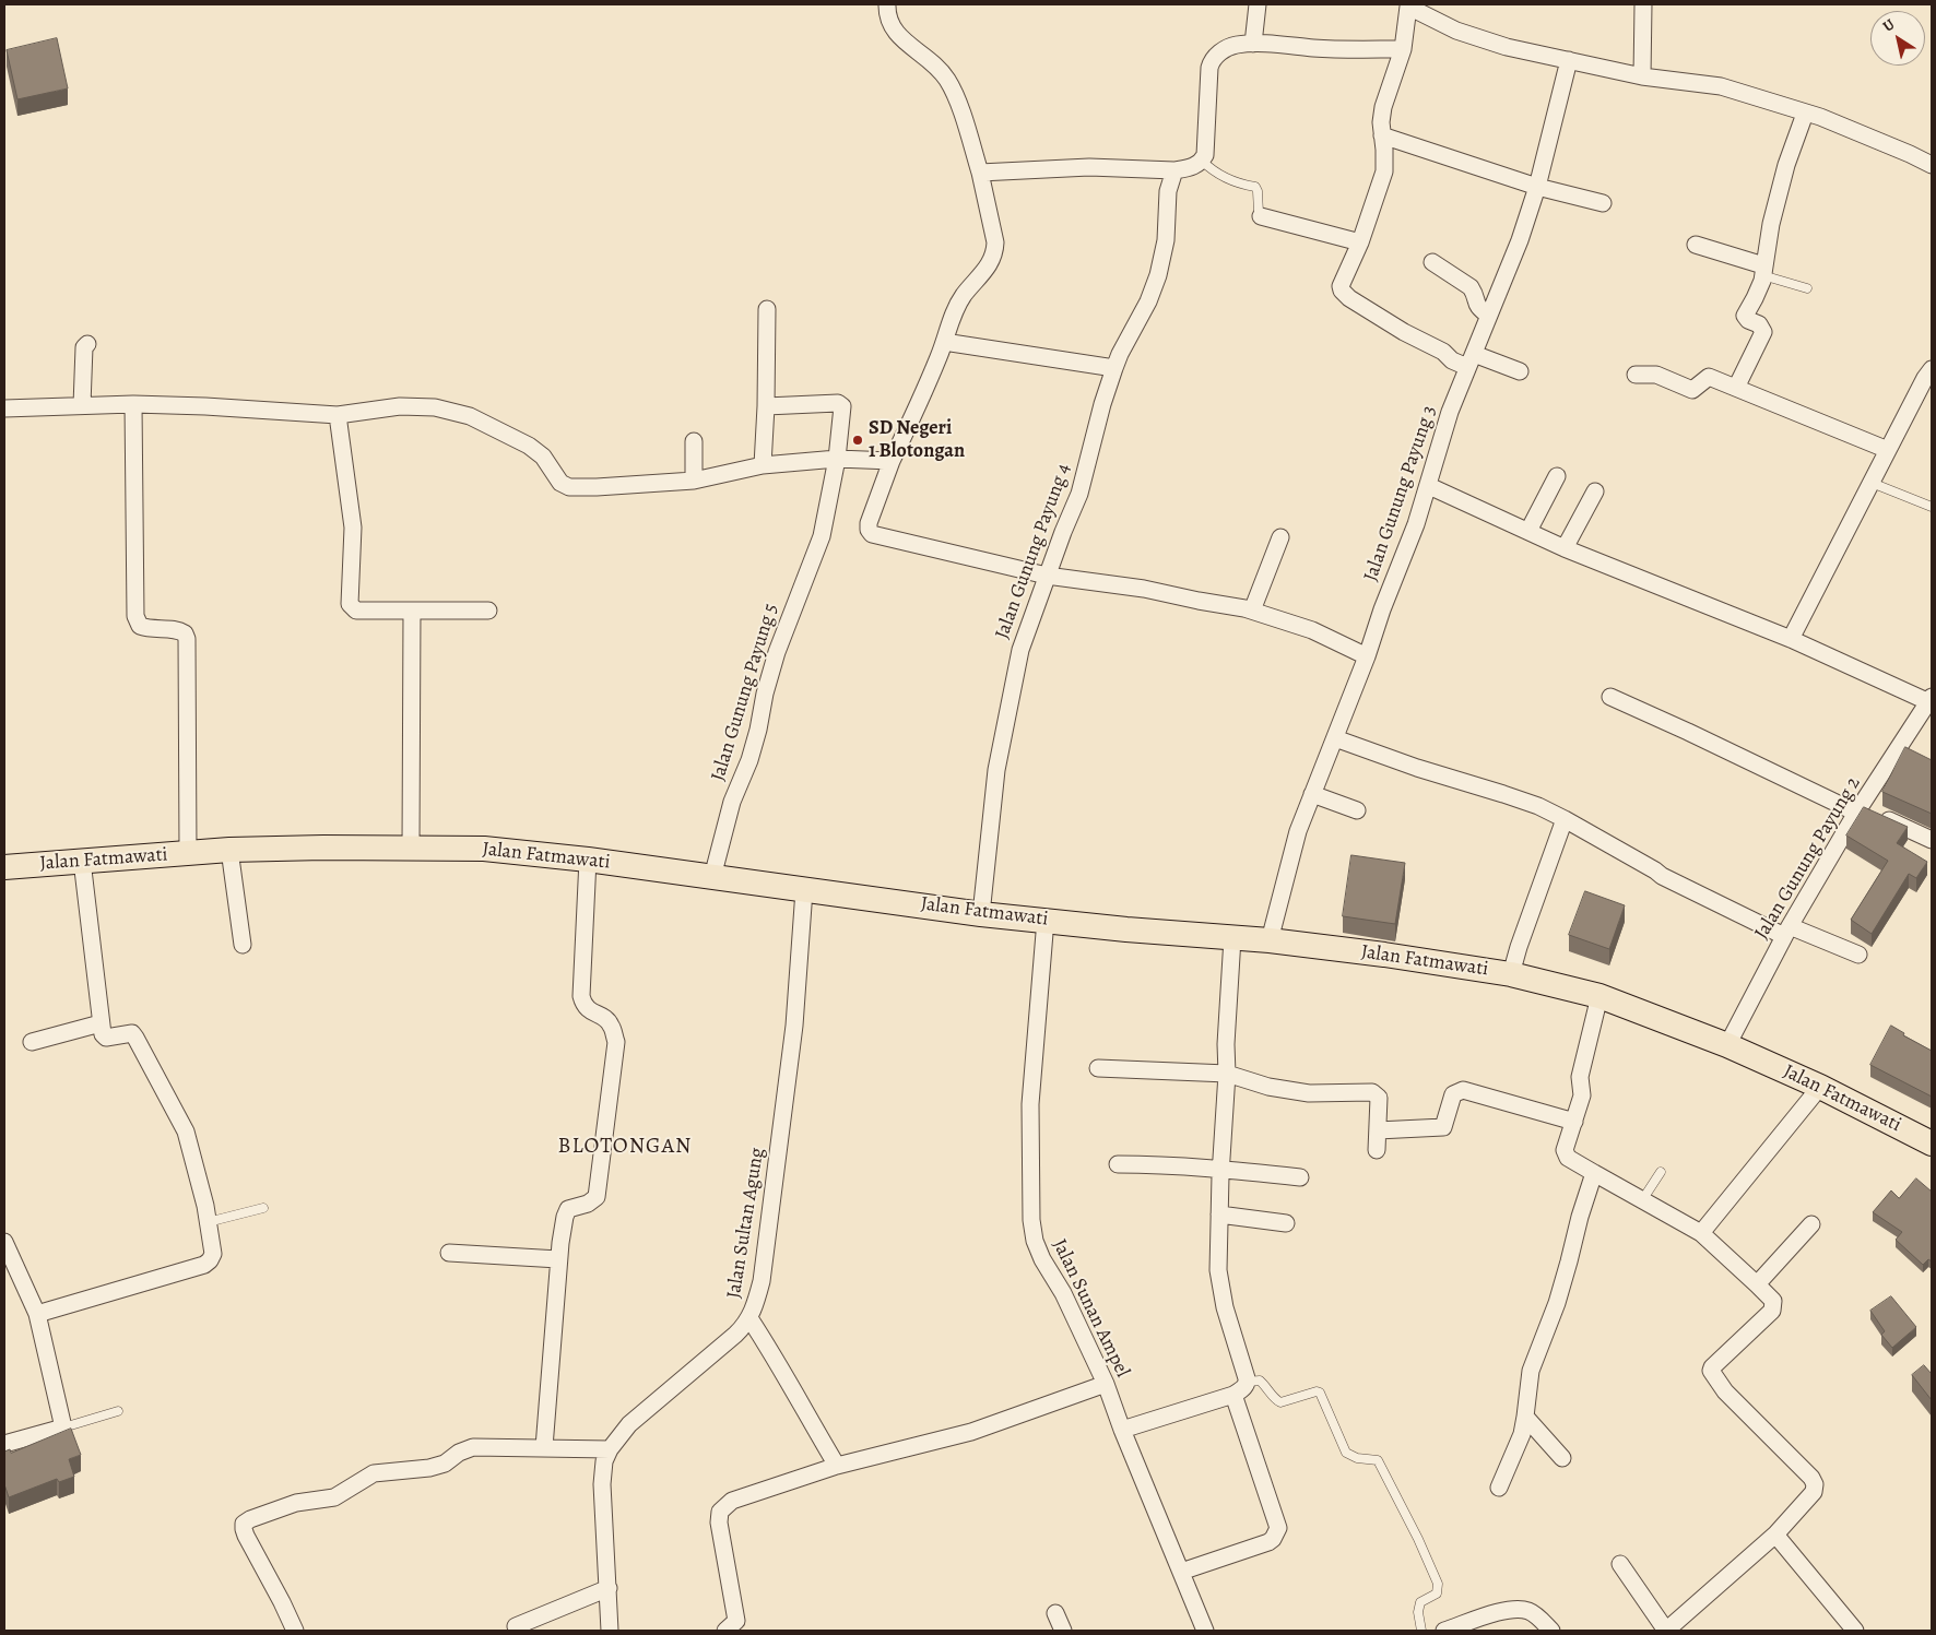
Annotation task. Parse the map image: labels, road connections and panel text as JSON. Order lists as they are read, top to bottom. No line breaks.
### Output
{"streets":{"main road":["Jalan Fatmawati"],"street":["Jalan Gunung Payung 3","Jalan Gunung Payung 4","Jalan Gunung Payung 5","Jalan Gunung Payung 2","Jalan Sultan Agung","Jalan Sunan Ampel"]},"crossings":[["Jalan Gunung Payung 3","Jalan Fatmawati"],["Jalan Gunung Payung 4","Jalan Fatmawati"],["Jalan Gunung Payung 5","Jalan Fatmawati"],["Jalan Fatmawati","Jalan Gunung Payung 2"],["Jalan Fatmawati","Jalan Sultan Agung"],["Jalan Fatmawati","Jalan Sunan Ampel"]],"districts":["BLOTONGAN"],"places":["SD Negeri 1 Blotongan"],"north":"top left"}
